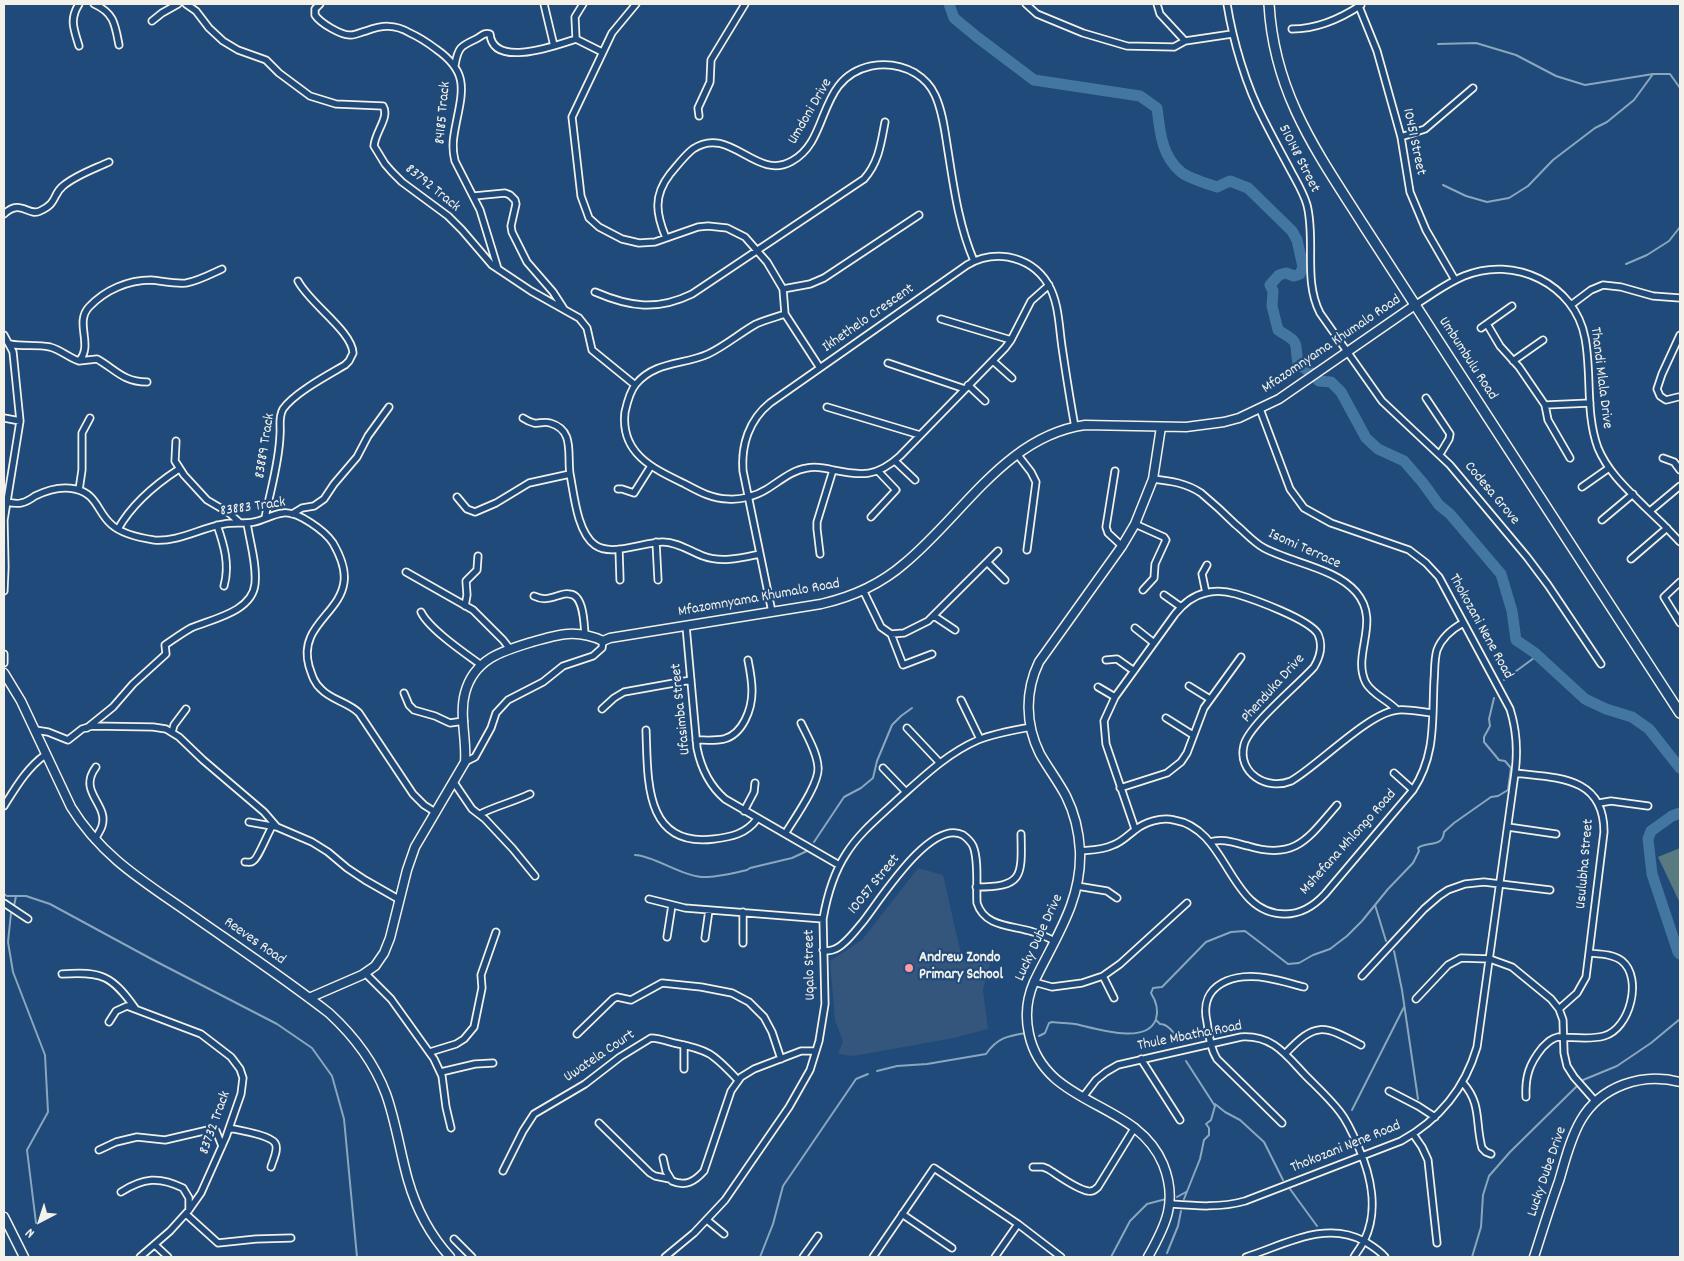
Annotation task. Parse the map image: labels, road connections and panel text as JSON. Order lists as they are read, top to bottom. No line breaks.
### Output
{"streets":{"main road":["Umbumbulu Road"],"street":["Umdoni Drive","84185 Track","10451 Street","510148 Street","83792 Track","Ikhethelo Crescent","Mfazomnyama Khumalo Road","Thandi Mlala Drive","83889 Track","Codesa Grove","83883 Track","Isomi Terrace","Thokozani Nene Road","Phenduka Drive","Ufasimba Street","Mshefana Mhlongo Road","Usulubha Street","10057 Street","Lucky Dube Drive","Reeves Road","Uqalo Street","Thule Mbatha Road","Uwatela Court","83732 Track"]},"crossings":[["Umdoni Drive","Ikhethelo Crescent"],["84185 Track","83792 Track"],["10451 Street","Thandi Mlala Drive"],["510148 Street","Mfazomnyama Khumalo Road"],["510148 Street","Codesa Grove"],["Ikhethelo Crescent","Mfazomnyama Khumalo Road"],["Mfazomnyama Khumalo Road","Umbumbulu Road"],["Mfazomnyama Khumalo Road","Thandi Mlala Drive"],["Mfazomnyama Khumalo Road","Codesa Grove"],["Mfazomnyama Khumalo Road","Thokozani Nene Road"],["Mfazomnyama Khumalo Road","Ufasimba Street"],["Mfazomnyama Khumalo Road","Lucky Dube Drive"],["Umbumbulu Road","Thandi Mlala Drive"],["83889 Track","83883 Track"],["Isomi Terrace","Phenduka Drive"],["Isomi Terrace","Lucky Dube Drive"],["Thokozani Nene Road","Mshefana Mhlongo Road"],["Thokozani Nene Road","Usulubha Street"],["Thokozani Nene Road","Lucky Dube Drive"],["Thokozani Nene Road","Thule Mbatha Road"],["Phenduka Drive","Mshefana Mhlongo Road"],["Ufasimba Street","Uqalo Street"],["Mshefana Mhlongo Road","Lucky Dube Drive"],["10057 Street","Lucky Dube Drive"],["10057 Street","Uqalo Street"],["Lucky Dube Drive","Uqalo Street"],["Lucky Dube Drive","Thule Mbatha Road"]],"places":["Andrew Zondo Primary School"],"north":"bottom left"}
